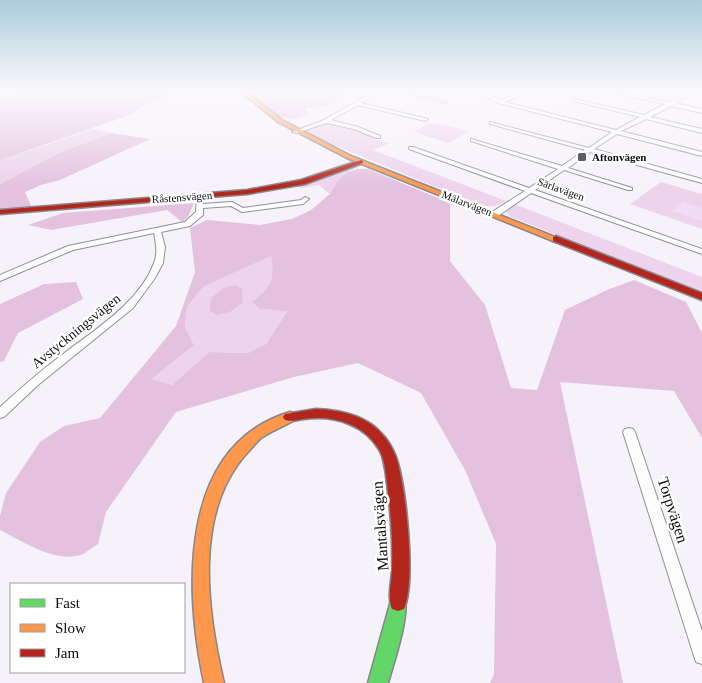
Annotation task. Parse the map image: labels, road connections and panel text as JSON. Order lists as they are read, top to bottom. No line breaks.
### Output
{"streets":{"street":["Särlavägen","Råstensvägen","Mälarvägen","Avstyckningsvägen","Torpvägen","Mantalsvägen"]},"crossings":[["Råstensvägen","Mälarvägen"]],"places":{"transit":["Aftonvägen"]},"legend":["Fast","Slow","Jam"]}
